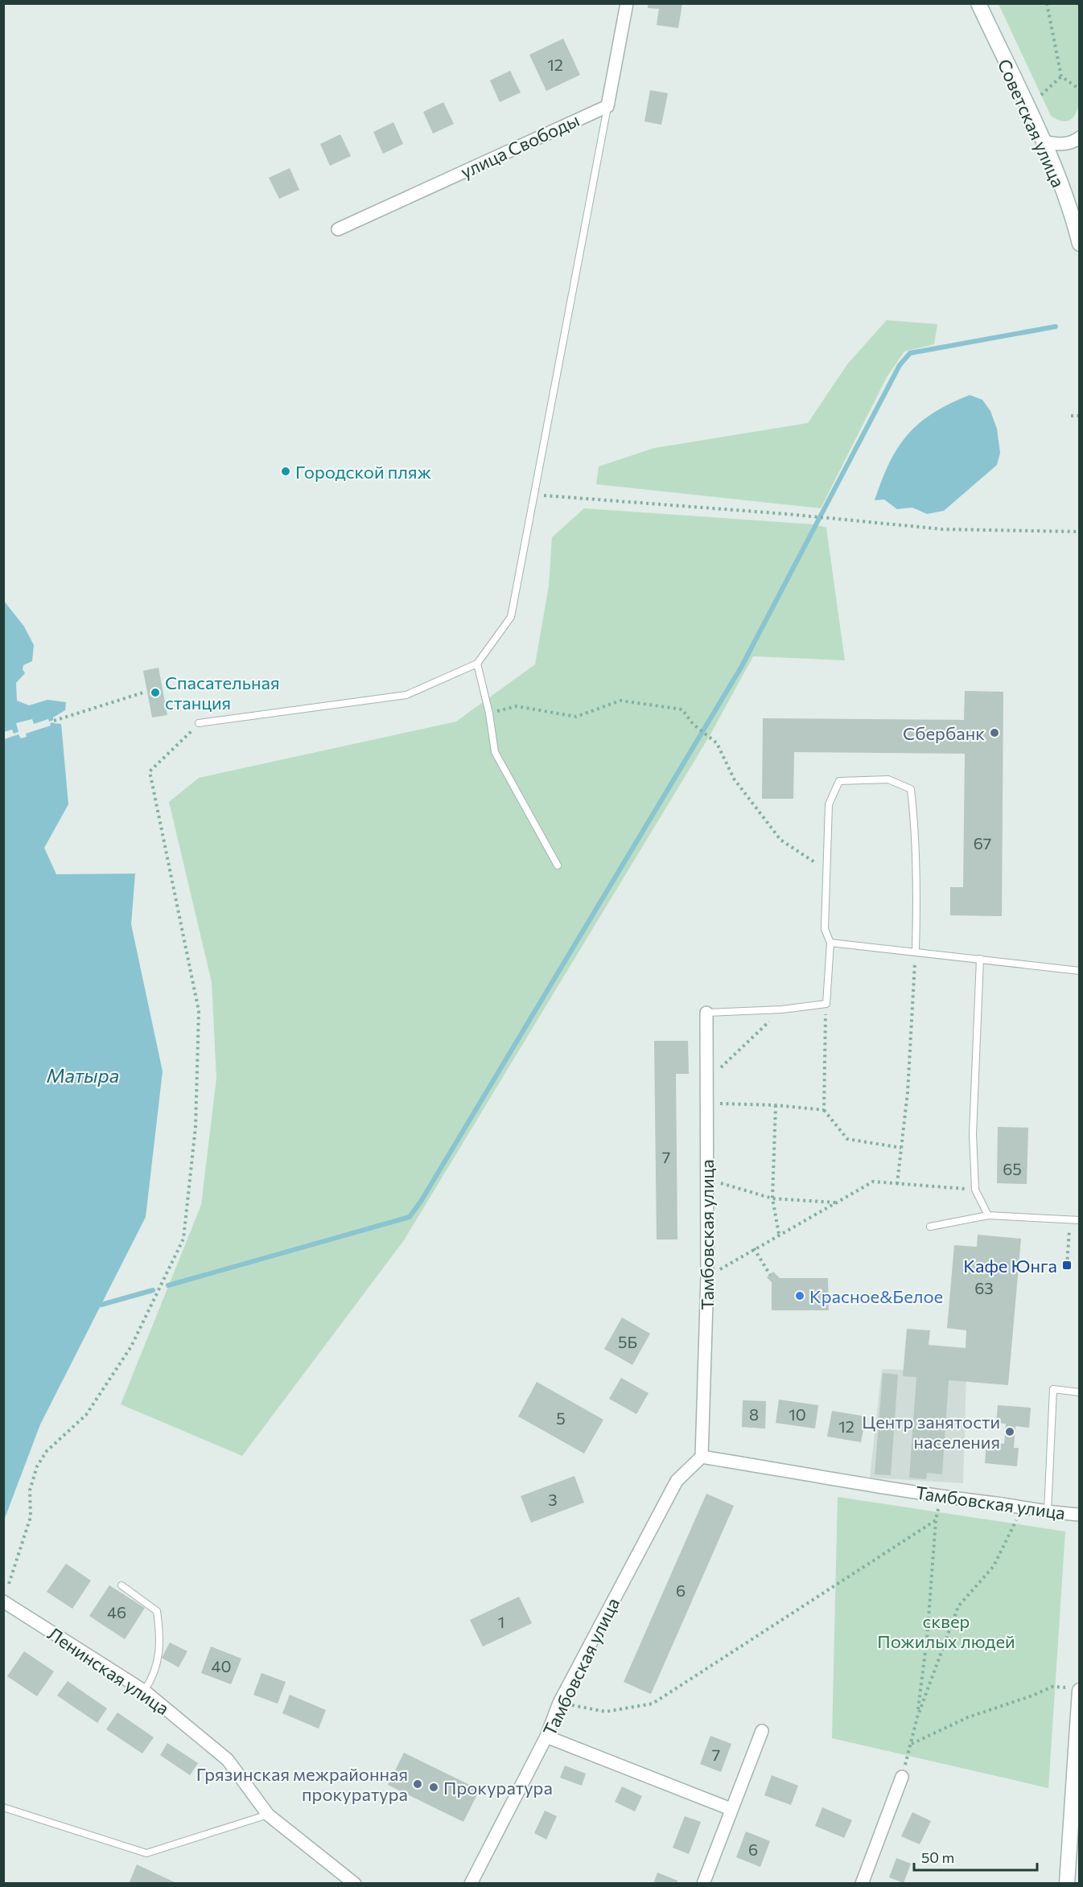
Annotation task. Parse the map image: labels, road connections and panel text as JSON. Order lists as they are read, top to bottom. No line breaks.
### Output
{"streets":{"main road":["Советская улица"],"street":["улица Свободы","Тамбовская улица","Ленинская улица"]},"water":["Матыра"],"parks":["сквер Пожилых людей"],"places":{"other":["Городской пляж","Спасательная станция","Сбербанк","Красное&Белое","Центр занятости населения","Грязинская межрайонная прокуратура","Прокуратура"],"transit":["Кафе Юнга"]},"house_numbers":["12","67","7","65","63","5Б","8","10","5","12","3","6","46","1","40","7","6"],"scale_bar":"50 m"}
